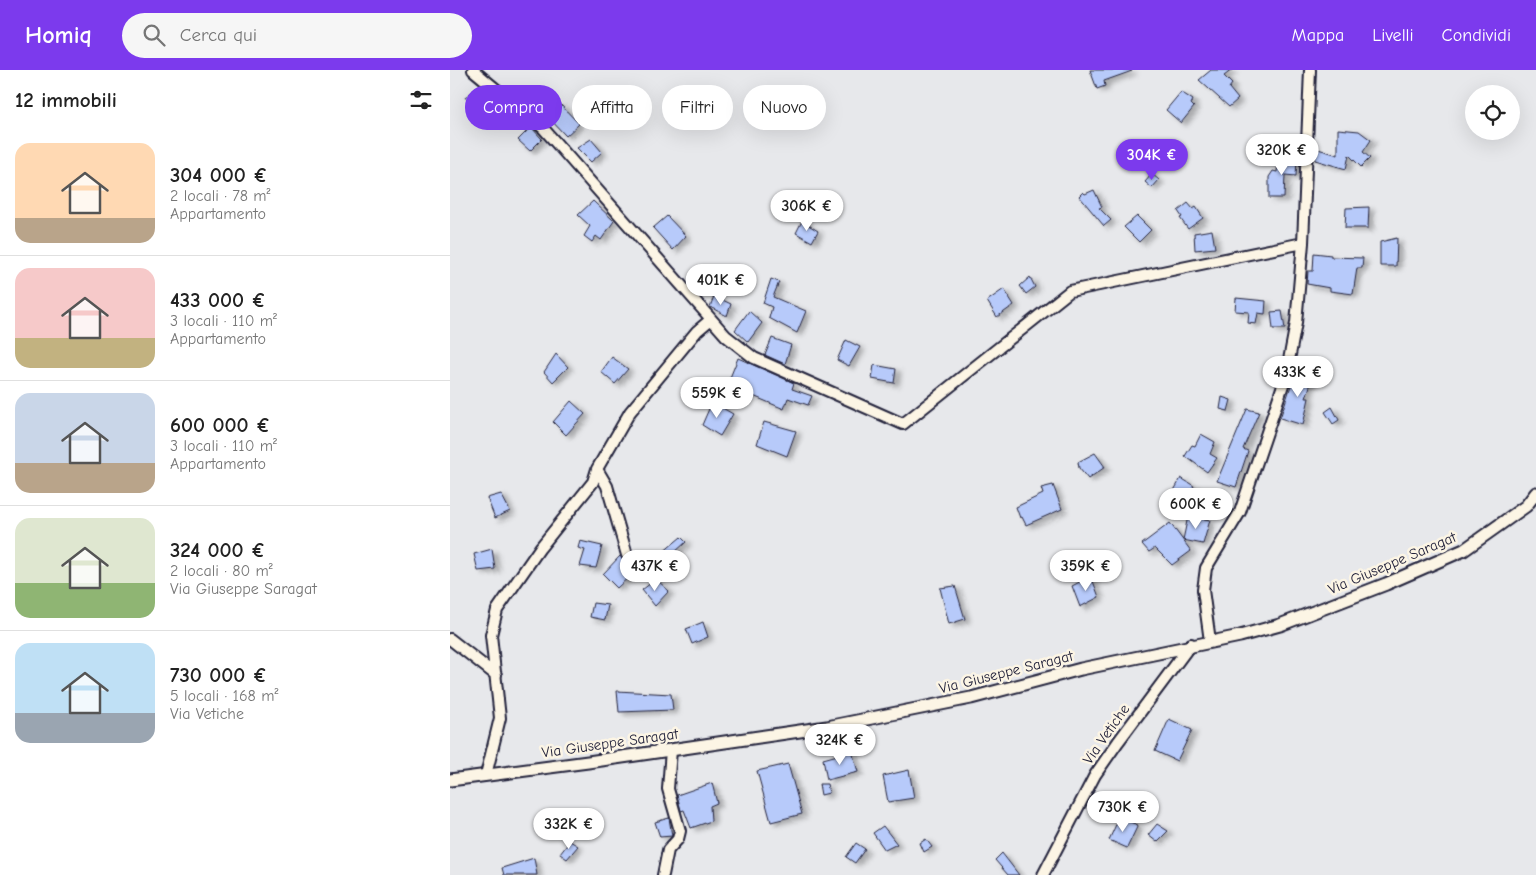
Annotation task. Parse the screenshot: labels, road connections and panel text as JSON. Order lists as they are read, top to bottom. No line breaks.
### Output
{"streets":{"street":["Via Giuseppe Saragat","Via Vetiche"]},"crossings":[["Via Giuseppe Saragat","Via Vetiche"]],"page":{"header":"Homiq","search":"Cerca qui","nav":["Mappa","Livelli","Condividi"],"heading":"12 immobili","chip":["Compra","Affitta","Filtri","Nuovo"],"list":[{"name":"304 000 €","note":"2 locali · 78 m² · Appartamento"},{"name":"433 000 €","note":"3 locali · 110 m² · Appartamento"},{"name":"600 000 €","note":"3 locali · 110 m² · Appartamento"},{"name":"324 000 €","note":"2 locali · 80 m² · Via Giuseppe Saragat"},{"name":"730 000 €","note":"5 locali · 168 m² · Via Vetiche"}],"price":["320K €","304K €","306K €","401K €","433K €","559K €","600K €","437K €","359K €","324K €","730K €","332K €"]}}
